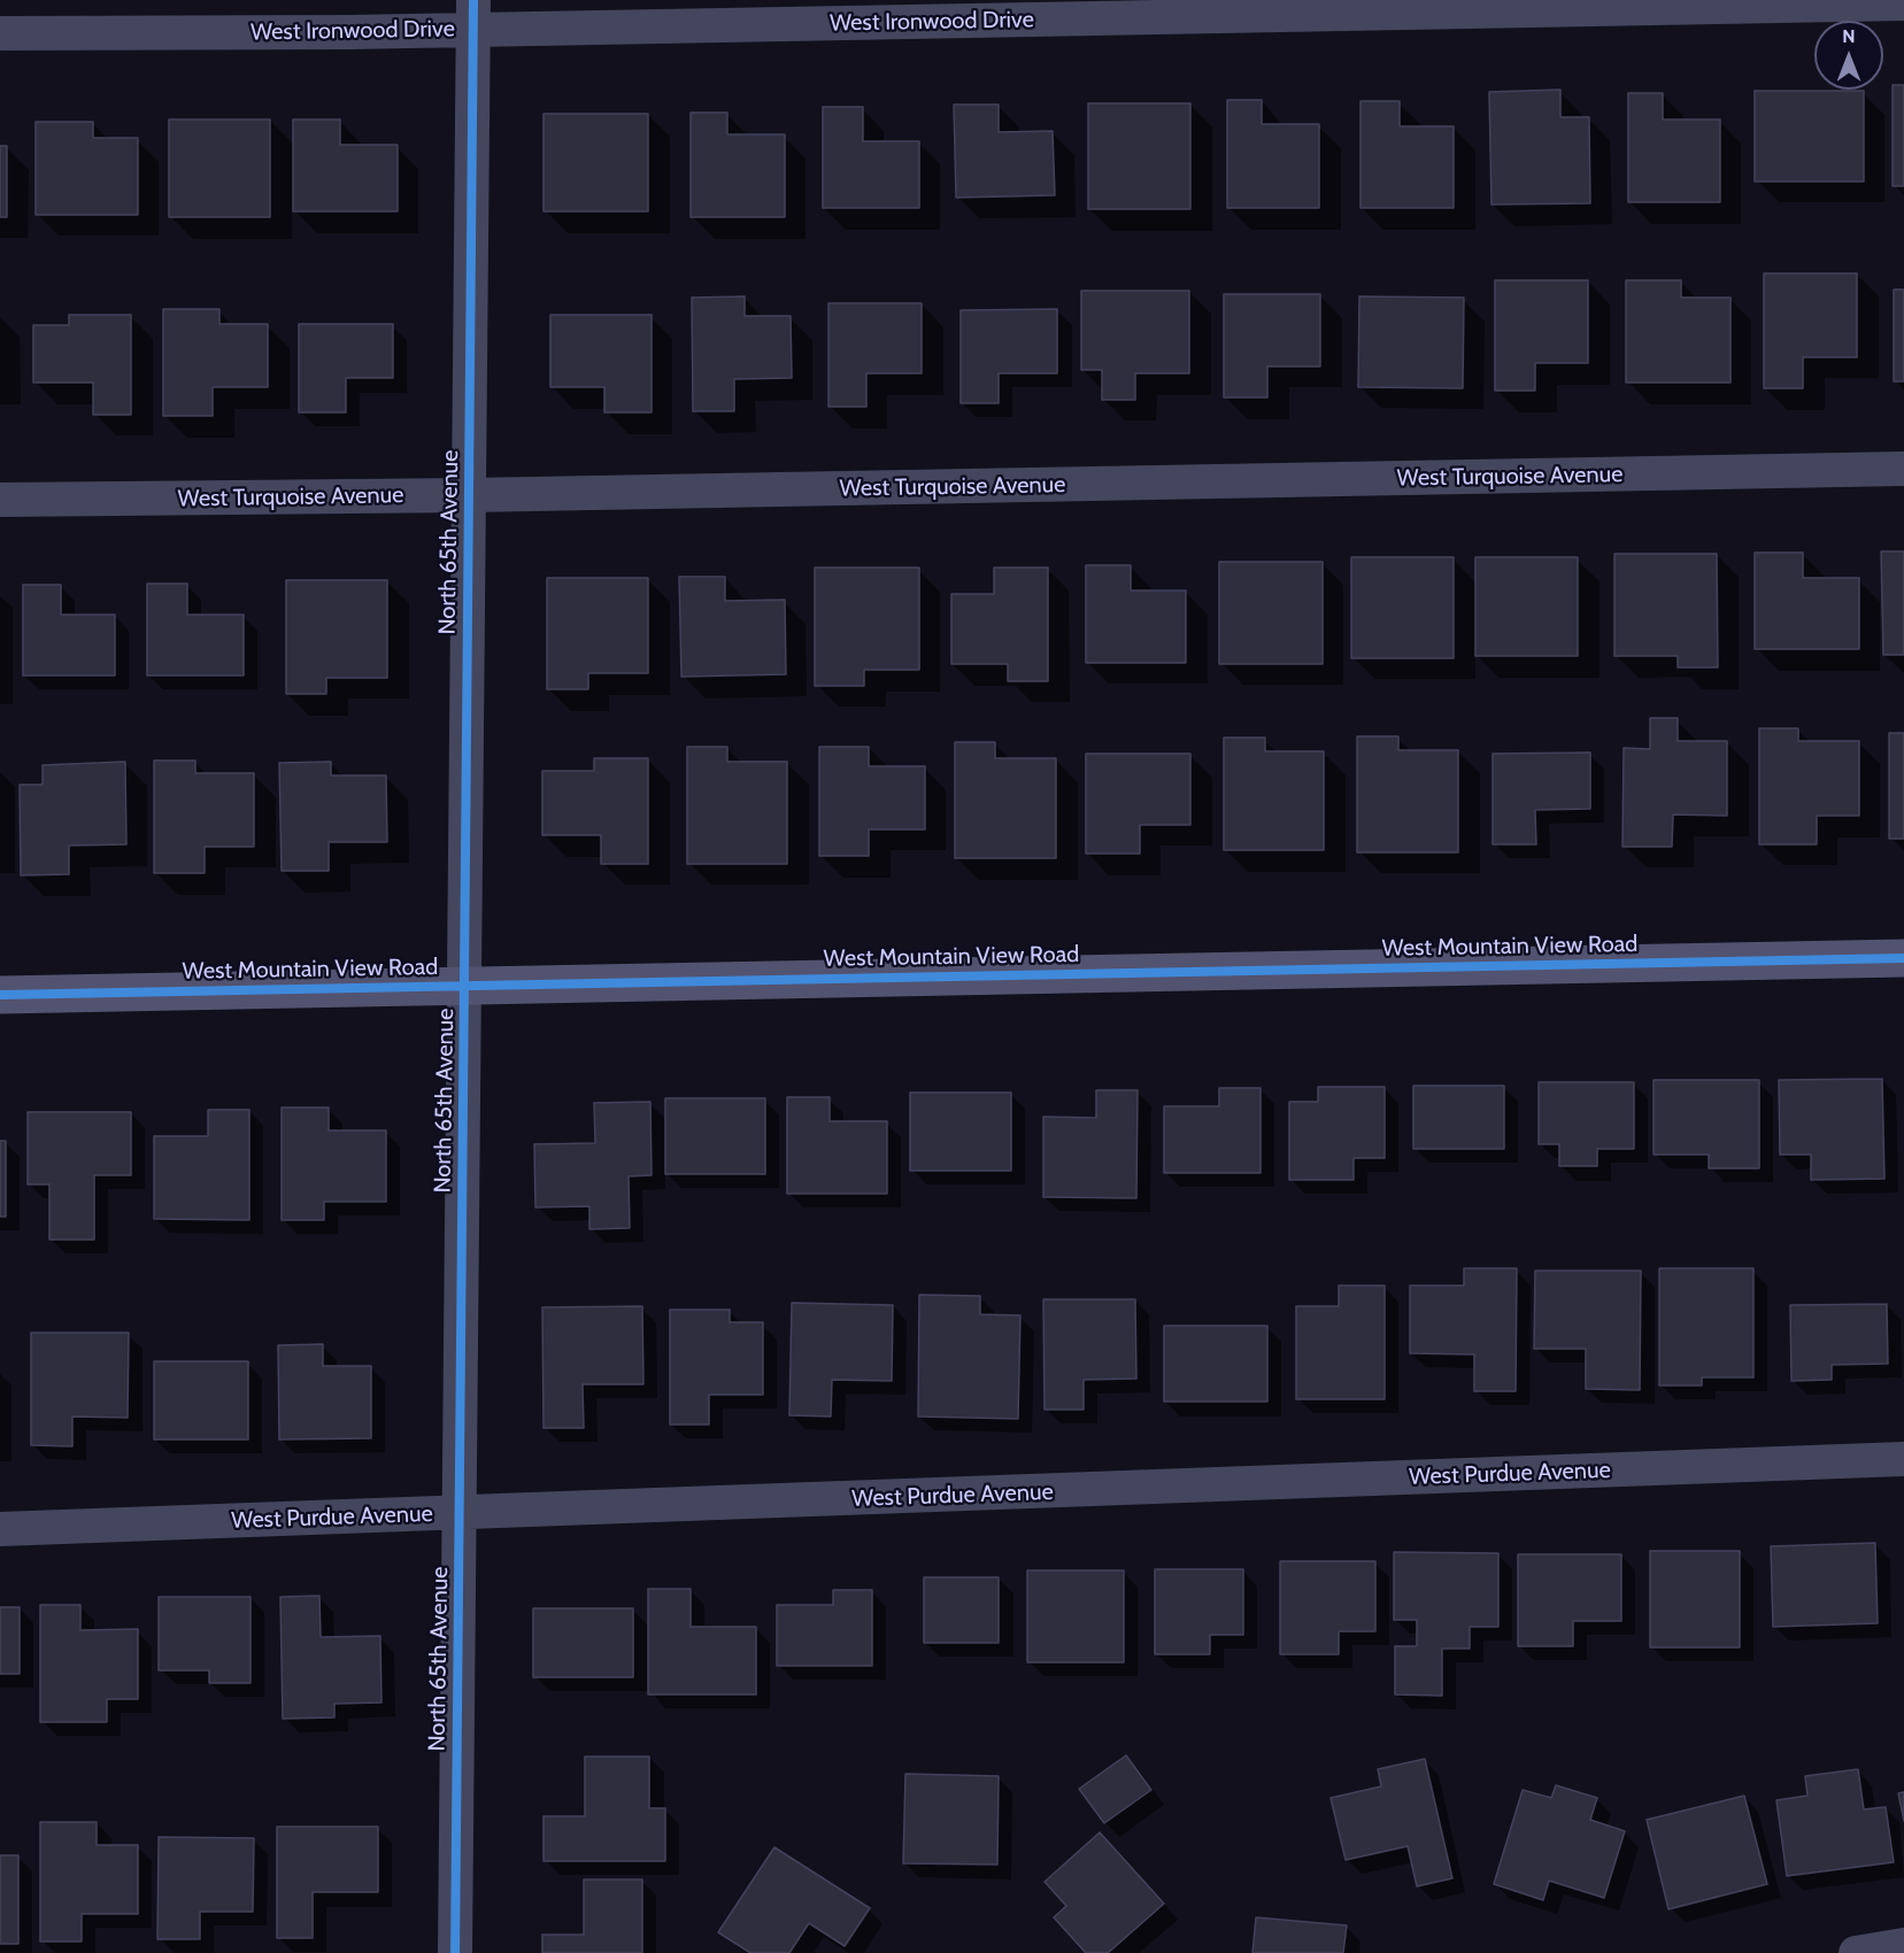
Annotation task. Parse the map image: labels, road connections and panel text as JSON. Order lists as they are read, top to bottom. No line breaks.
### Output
{"streets":{"street":["West Ironwood Drive","West Turquoise Avenue","North 65th Avenue","West Mountain View Road","West Purdue Avenue"]},"crossings":[["West Ironwood Drive","North 65th Avenue"],["West Turquoise Avenue","North 65th Avenue"],["North 65th Avenue","West Mountain View Road"],["North 65th Avenue","West Purdue Avenue"]],"north":"top"}
